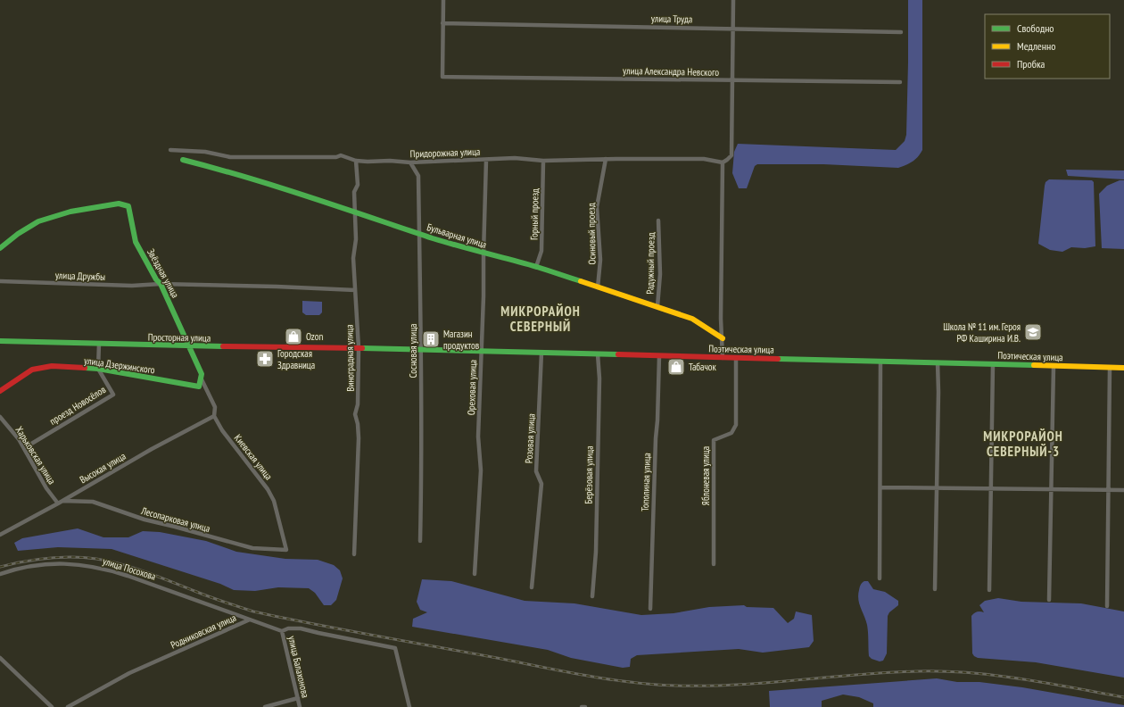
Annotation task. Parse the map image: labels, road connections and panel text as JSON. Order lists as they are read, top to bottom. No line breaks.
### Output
{"streets":{"street":["улица Труда","улица Александра Невского","Придорожная улица","Горный проезд","Осиновый проезд","Бульварная улица","Радужный проезд","Звёздная улица","улица Дружбы","Просторная улица","Поэтическая улица","Сосновая улица","Виноградная улица","улица Дзержинского","Ореховая улица","проезд Новосёлов","Розовая улица","Харьковская улица","Киевская улица","Высокая улица","Берёзовая улица","Яблоневая улица","Тополиная улица","Лесопарковая улица","улица Посохова","Родниковская улица","улица Балахонова"]},"crossings":[["улица Труда","улица Александра Невского"],["Придорожная улица","Горный проезд"],["Придорожная улица","Осиновый проезд"],["Придорожная улица","Сосновая улица"],["Придорожная улица","Виноградная улица"],["Придорожная улица","Ореховая улица"],["Горный проезд","Бульварная улица"],["Осиновый проезд","Бульварная улица"],["Бульварная улица","Радужный проезд"],["Бульварная улица","Сосновая улица"],["Бульварная улица","Виноградная улица"],["Бульварная улица","Ореховая улица"],["Звёздная улица","улица Дружбы"],["Звёздная улица","Просторная улица"],["Звёздная улица","улица Дзержинского"],["Звёздная улица","Киевская улица"],["улица Дружбы","Виноградная улица"],["Просторная улица","Поэтическая улица"],["Просторная улица","Виноградная улица"],["Поэтическая улица","Сосновая улица"],["Поэтическая улица","Виноградная улица"],["Поэтическая улица","Ореховая улица"],["Поэтическая улица","Розовая улица"],["Поэтическая улица","Берёзовая улица"],["Поэтическая улица","Яблоневая улица"],["Поэтическая улица","Тополиная улица"],["улица Дзержинского","проезд Новосёлов"],["улица Дзержинского","Киевская улица"],["проезд Новосёлов","Харьковская улица"],["Харьковская улица","Высокая улица"],["Харьковская улица","Лесопарковая улица"],["Киевская улица","Высокая улица"],["Киевская улица","Лесопарковая улица"],["Высокая улица","Лесопарковая улица"],["улица Посохова","Родниковская улица"],["Родниковская улица","улица Балахонова"]],"districts":["МИКРОРАЙОН СЕВЕРНЫЙ","МИКРОРАЙОН СЕВЕРНЫЙ-3"],"places":{"school or university":["Школа № 11 им. Героя РФ Каширина И.В."],"shop":["Ozon","Табачок"],"building":["Магазин продуктов"],"pharmacy":["Городская Здравница"]},"legend":["Свободно","Медленно","Пробка"]}
